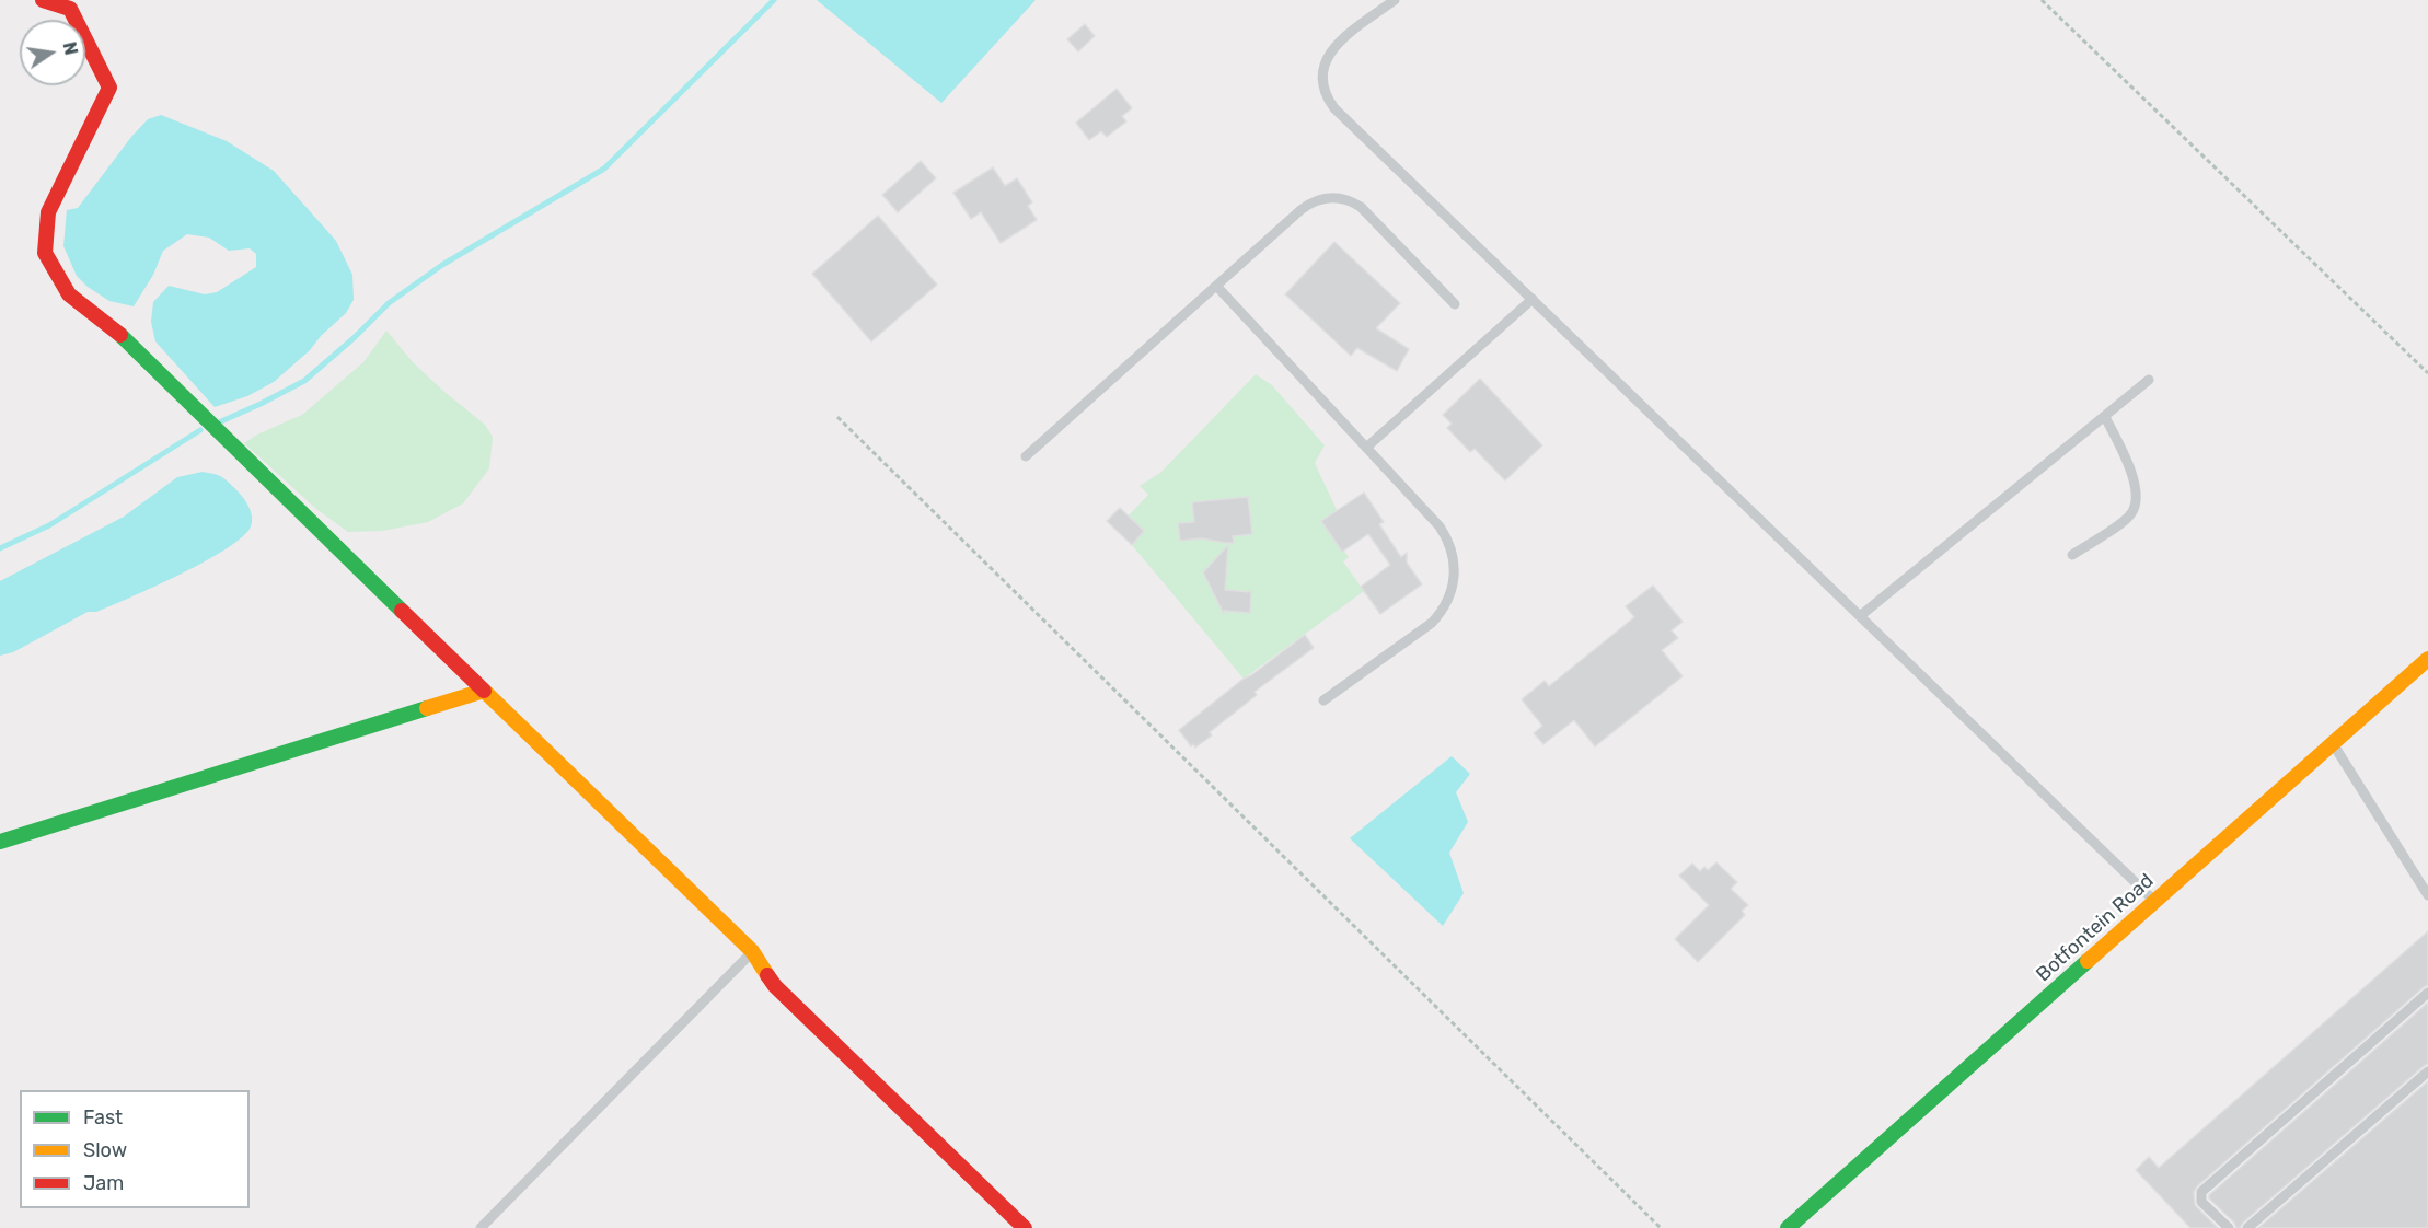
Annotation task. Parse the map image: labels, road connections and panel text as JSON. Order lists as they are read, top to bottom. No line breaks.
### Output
{"streets":{"street":["Botfontein Road"]},"legend":["Fast","Slow","Jam"],"north":"right"}
